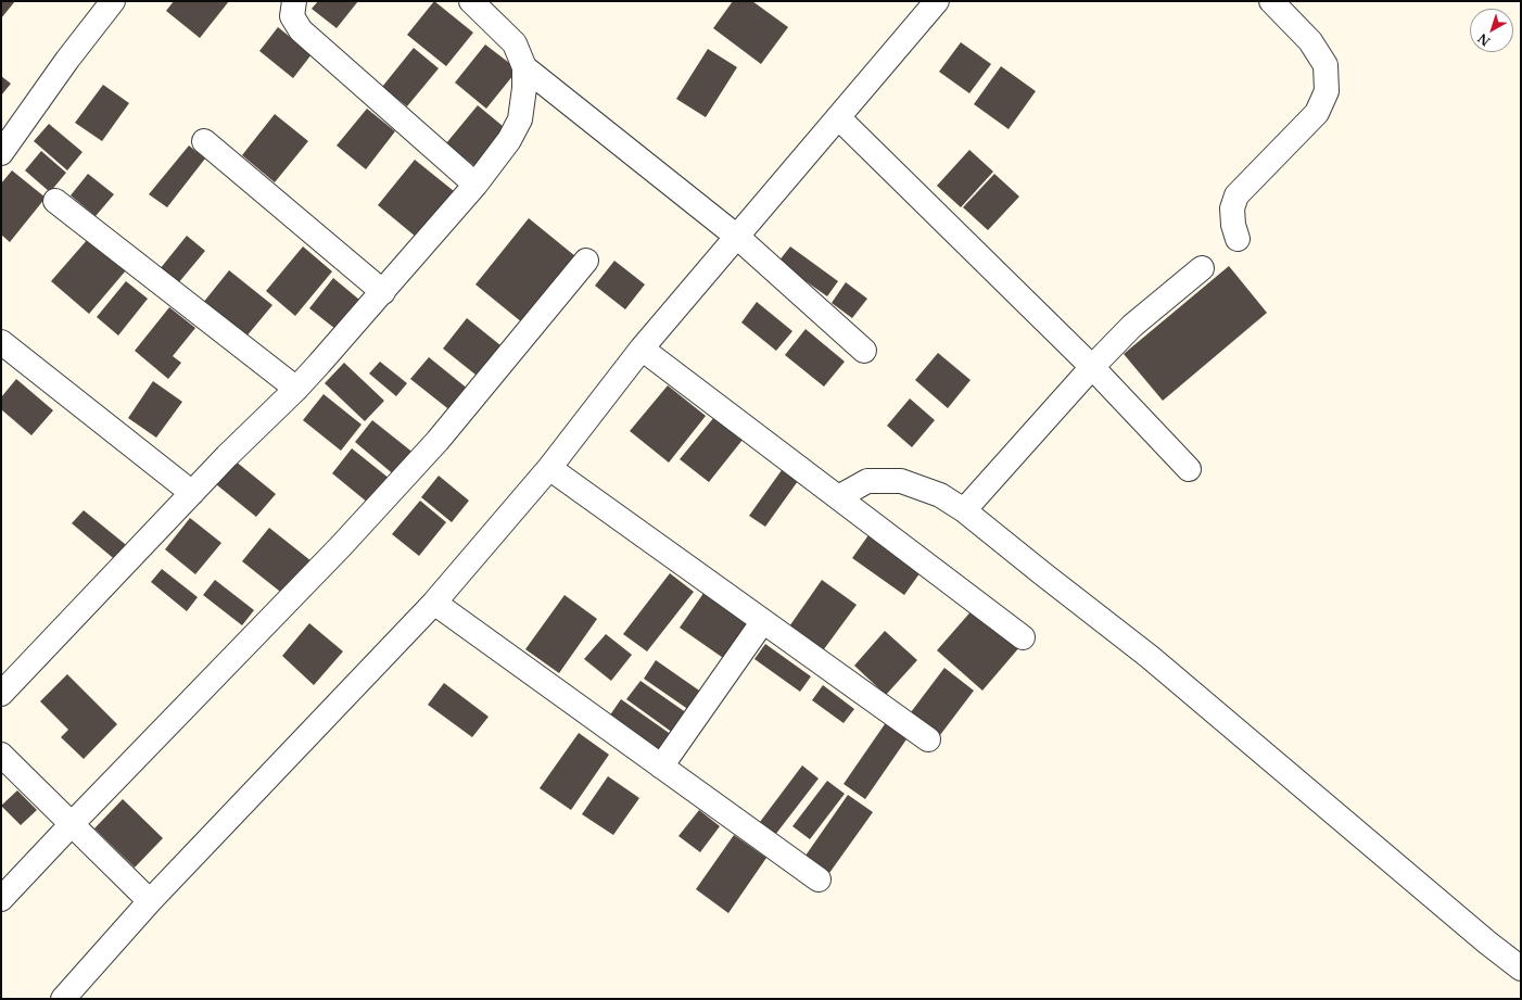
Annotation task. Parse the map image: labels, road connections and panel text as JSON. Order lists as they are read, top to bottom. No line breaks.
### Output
{"north":"bottom left"}
